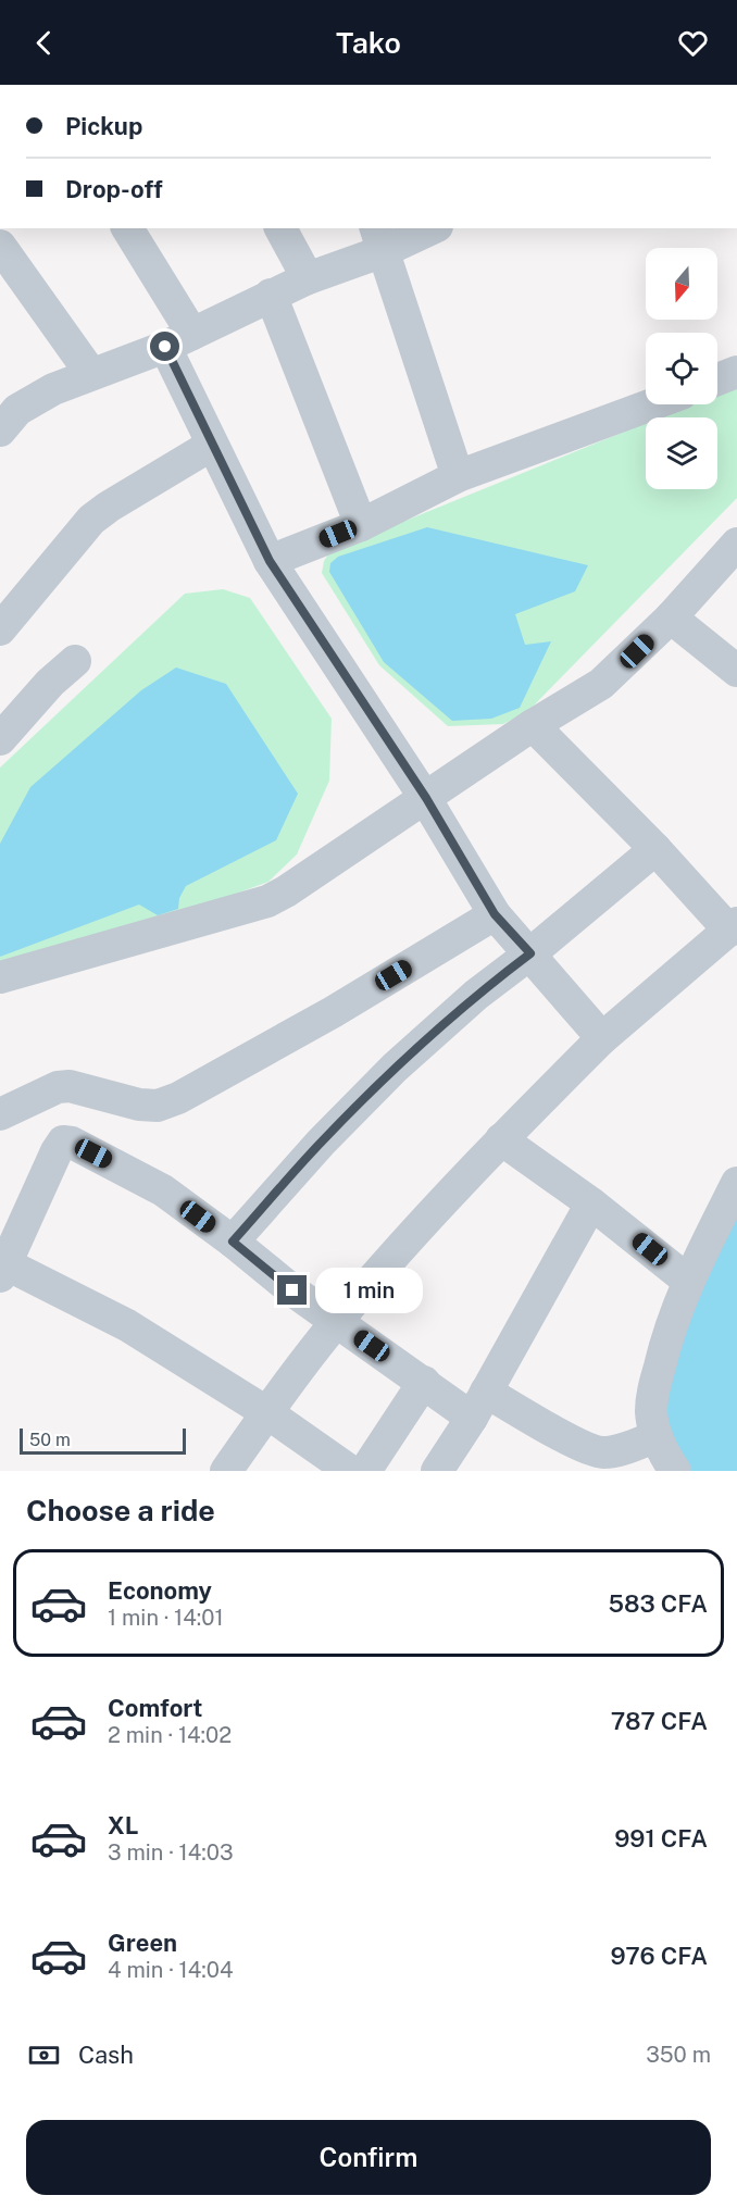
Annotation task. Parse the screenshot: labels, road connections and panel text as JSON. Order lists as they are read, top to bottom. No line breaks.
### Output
{"scale_bar":"50 m","north":"bottom","page":{"header":"Tako","banner":["Pickup","Drop-off"],"bubble":"1 min","scale":"50 m","heading":"Choose a ride","list":[{"name":"Economy","note":"1 min · 14:01","value":"583 CFA"},{"name":"Comfort","note":"2 min · 14:02","value":"787 CFA"},{"name":"XL","note":"3 min · 14:03","value":"991 CFA"},{"name":"Green","note":"4 min · 14:04","value":"976 CFA"}],"pay":["Cash","350 m"],"buttons":"Confirm"}}
